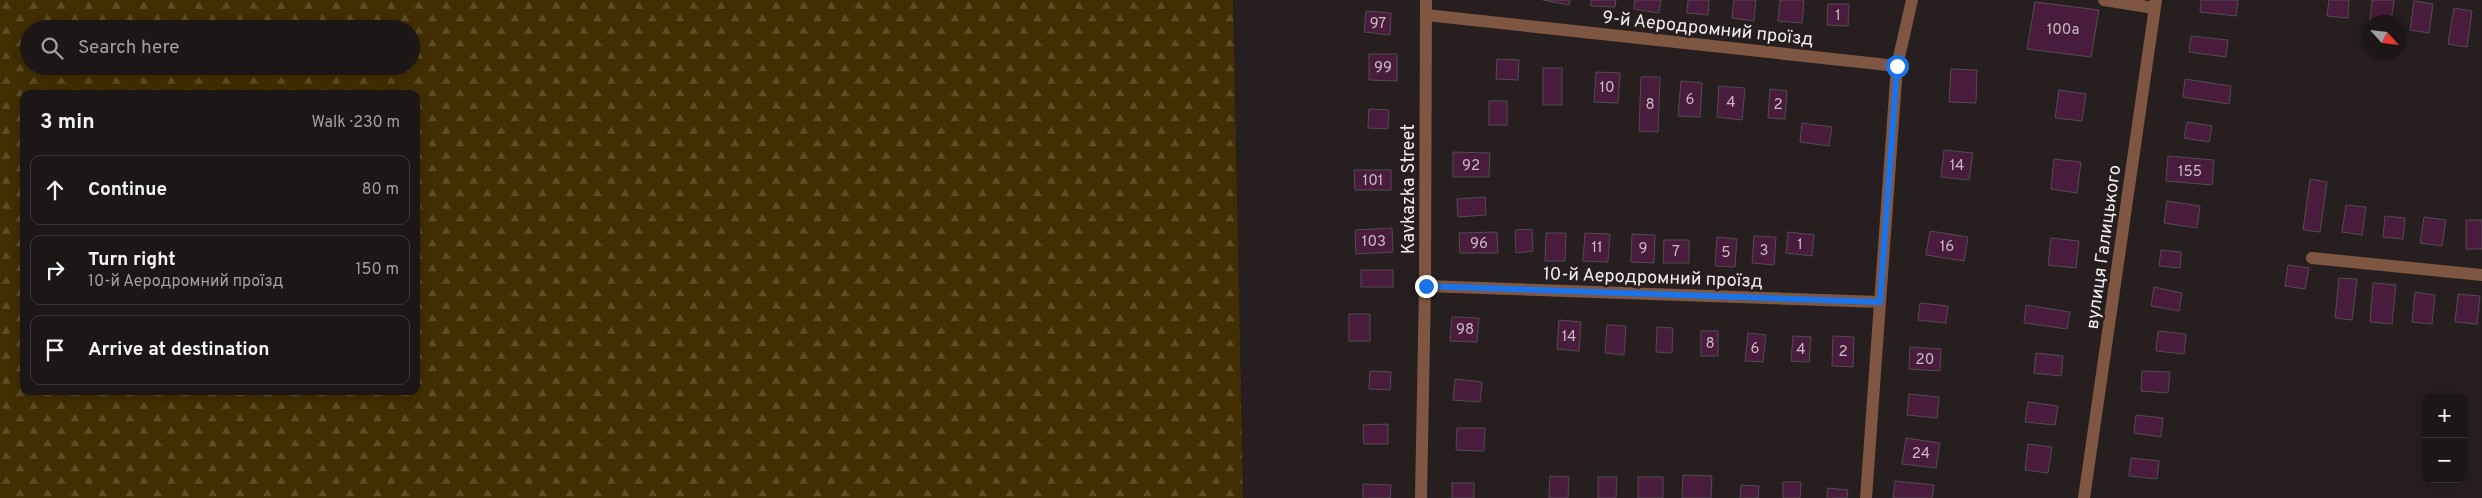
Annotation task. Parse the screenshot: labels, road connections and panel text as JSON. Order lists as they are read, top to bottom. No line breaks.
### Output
{"streets":{"street":["9-й Аеродромний проїзд","Kavkazka Street","вулиця Галицького","10-й Аеродромний проїзд"]},"crossings":[["9-й Аеродромний проїзд","Kavkazka Street"],["Kavkazka Street","10-й Аеродромний проїзд"]],"house_numbers":["1","97","100а","99","10","6","4","8","2","92","14","155","101","103","96","1","16","11","9","3","7","5","98","14","8","6","4","2","20","24"],"north":"bottom right","page":{"search":"Search here","heading":["3 min","Walk · 230 m"],"list":[["Continue","80 m"],["Turn right","10-й Аеродромний проїзд","150 m"],"Arrive at destination"],"map_buttons":["+","−"]}}
